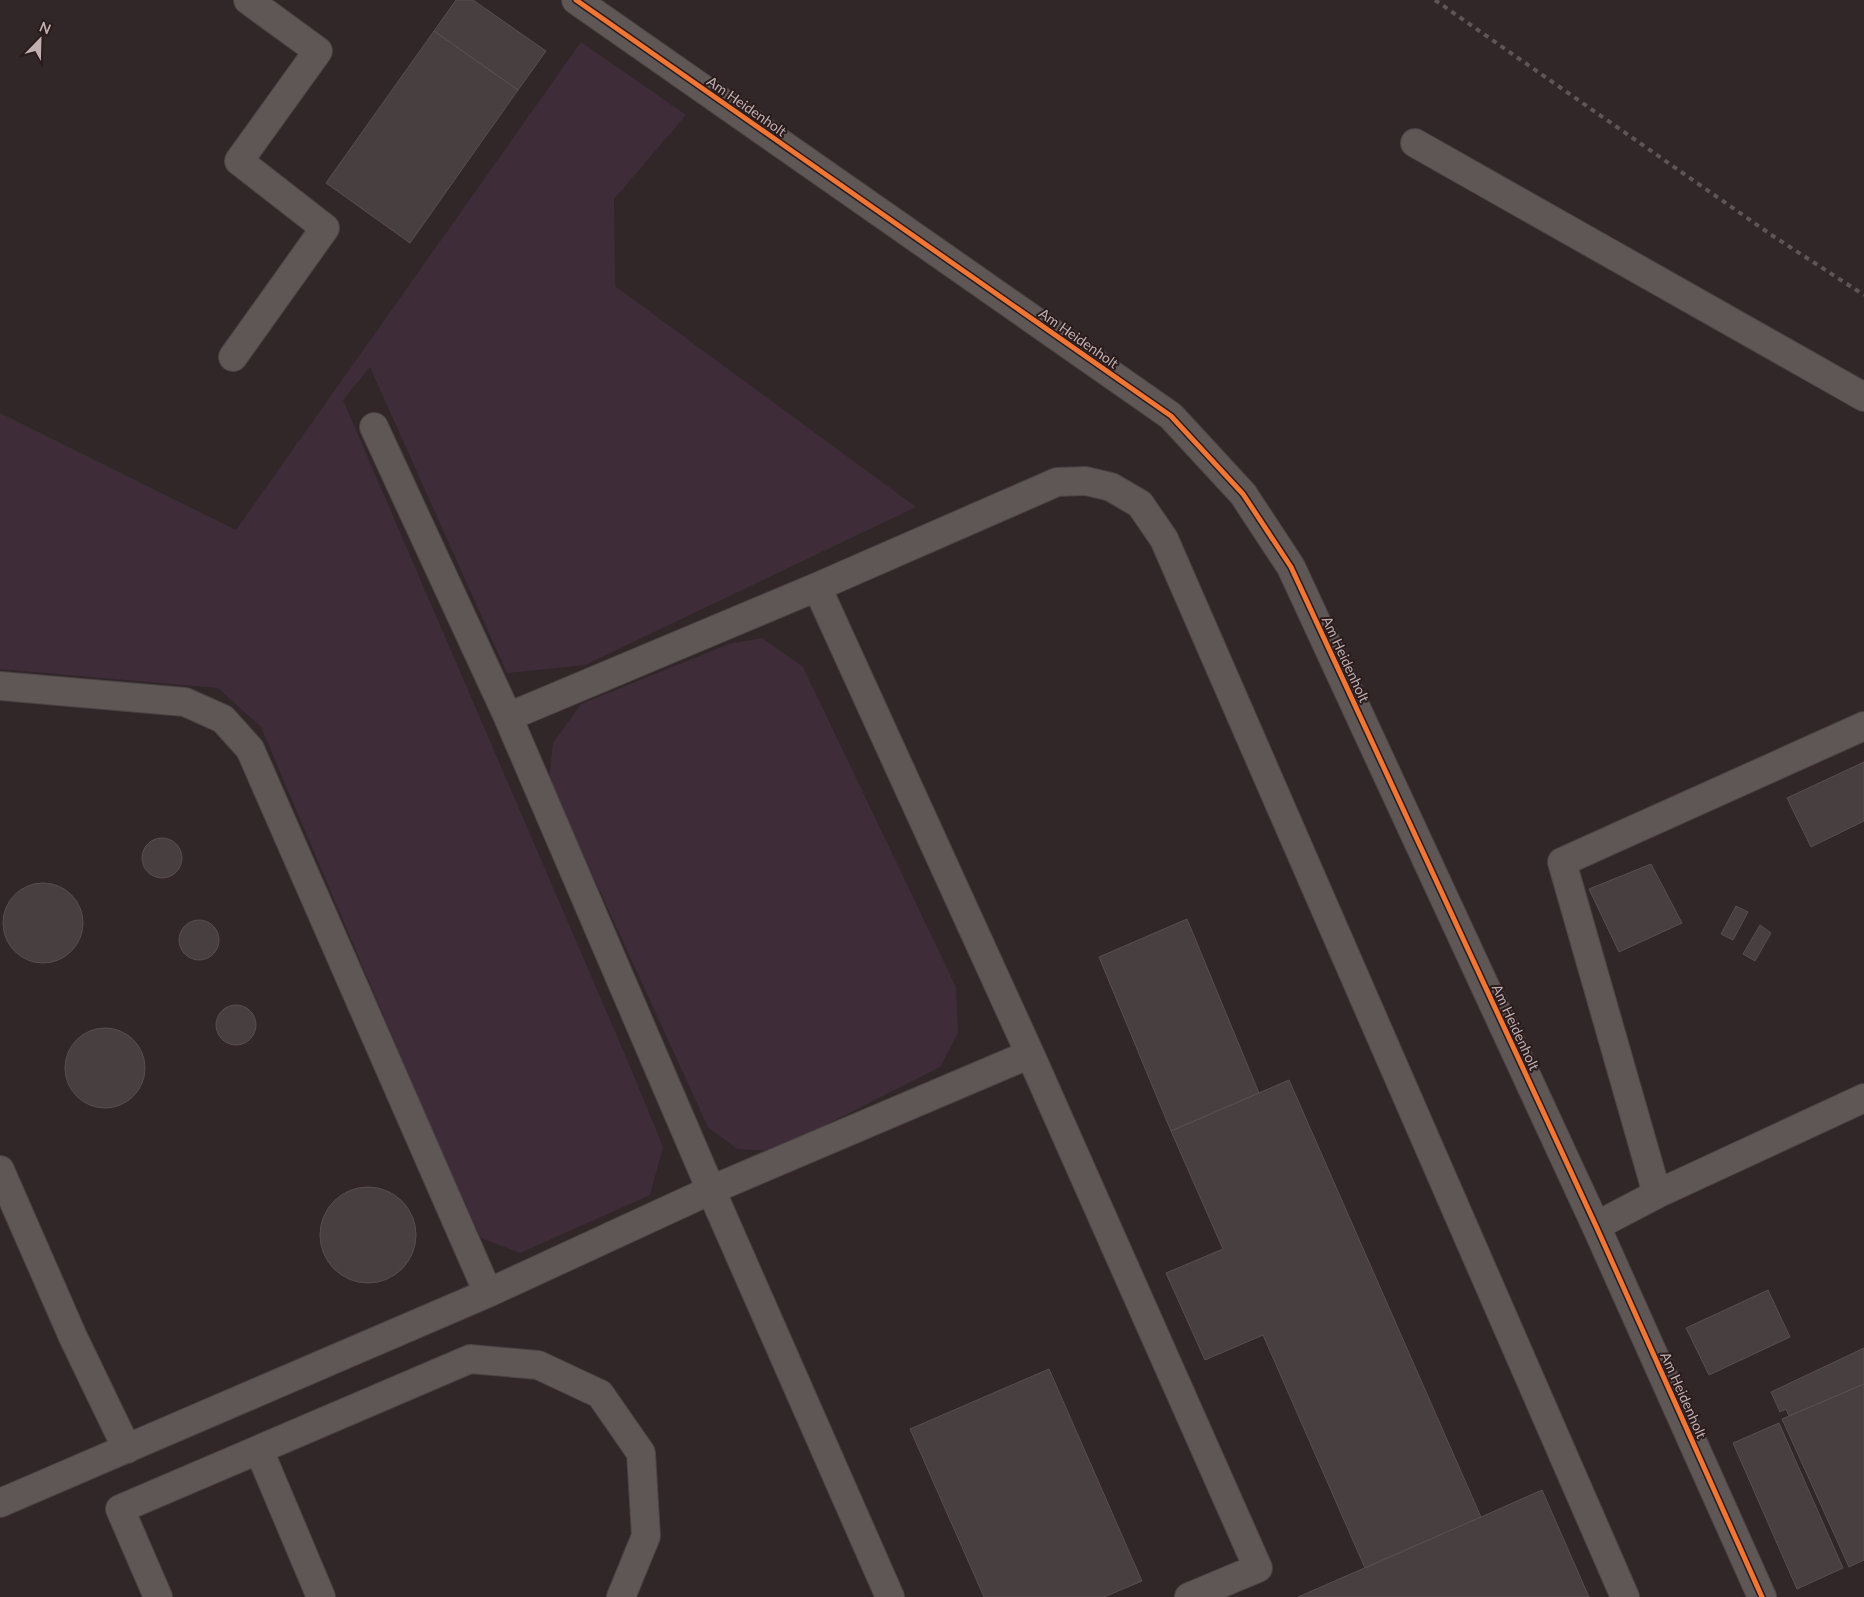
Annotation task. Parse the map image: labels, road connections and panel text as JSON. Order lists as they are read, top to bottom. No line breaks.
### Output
{"streets":{"street":["Am Heidenholt"]},"north":"top right"}
